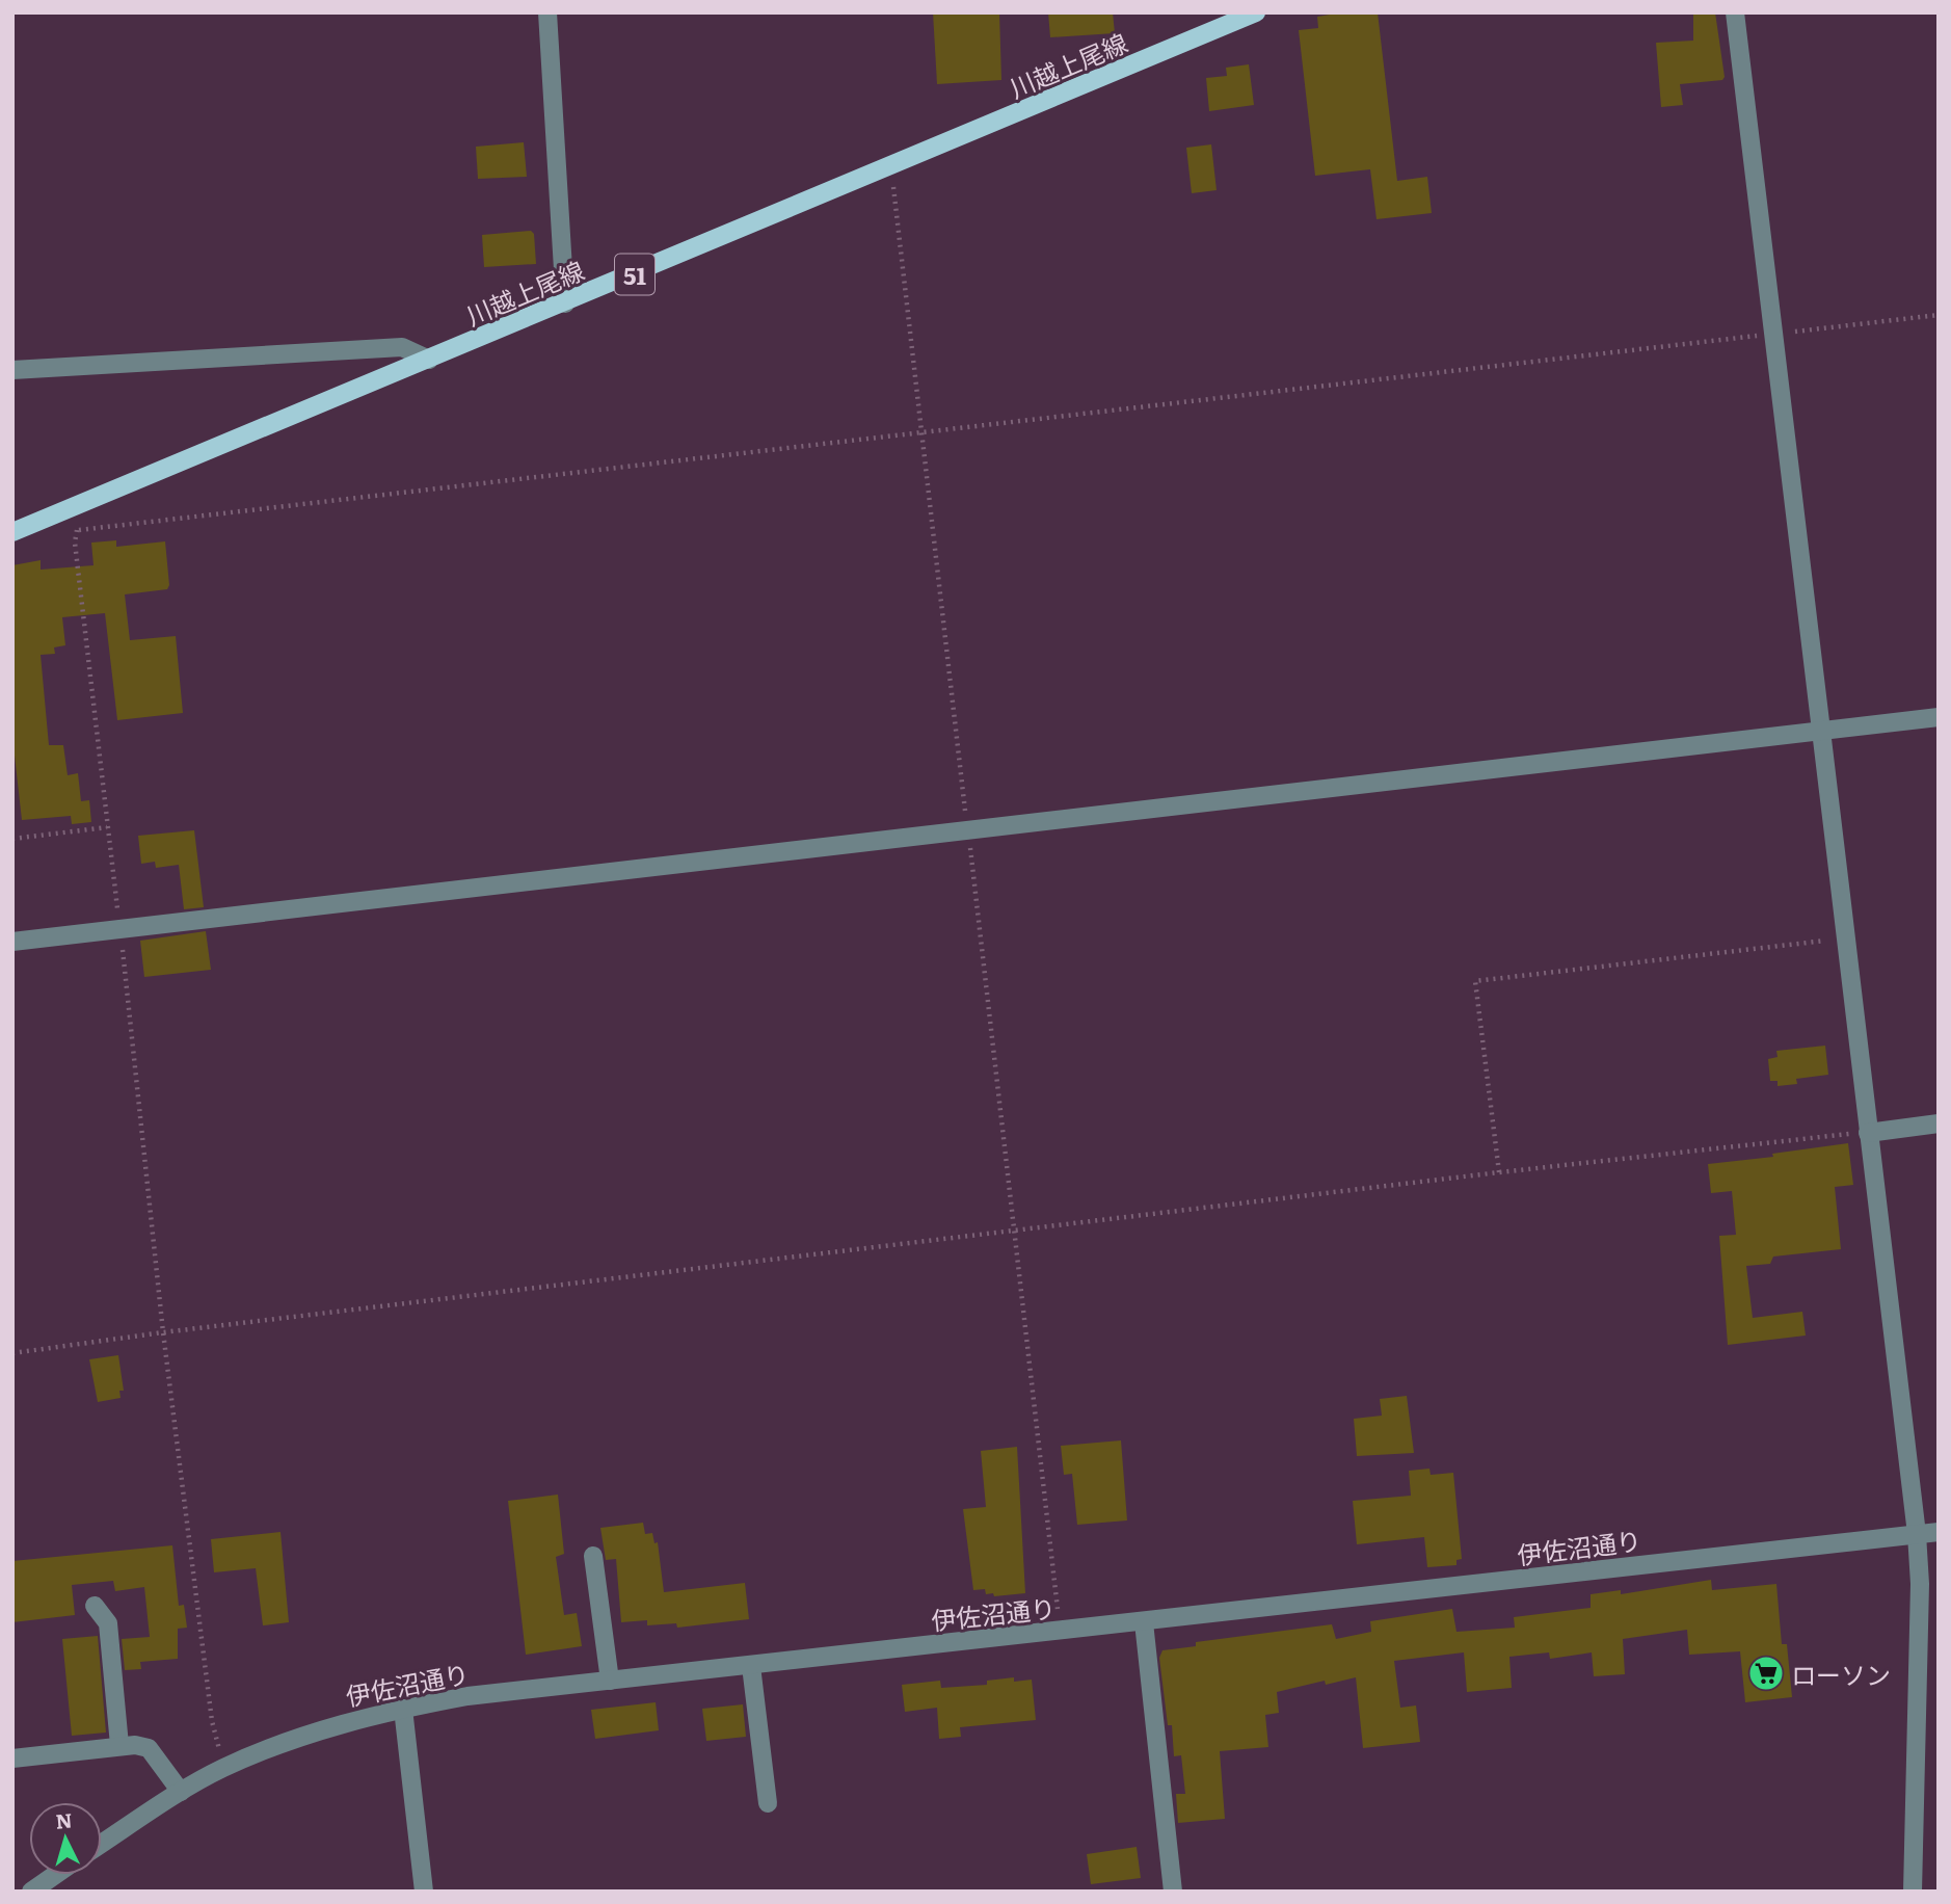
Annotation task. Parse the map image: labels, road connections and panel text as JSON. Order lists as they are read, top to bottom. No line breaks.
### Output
{"streets":{"main road":["川越上尾線","51"],"street":["伊佐沼通り"]},"places":{"supermarket":["ローソン"]},"north":"top"}
